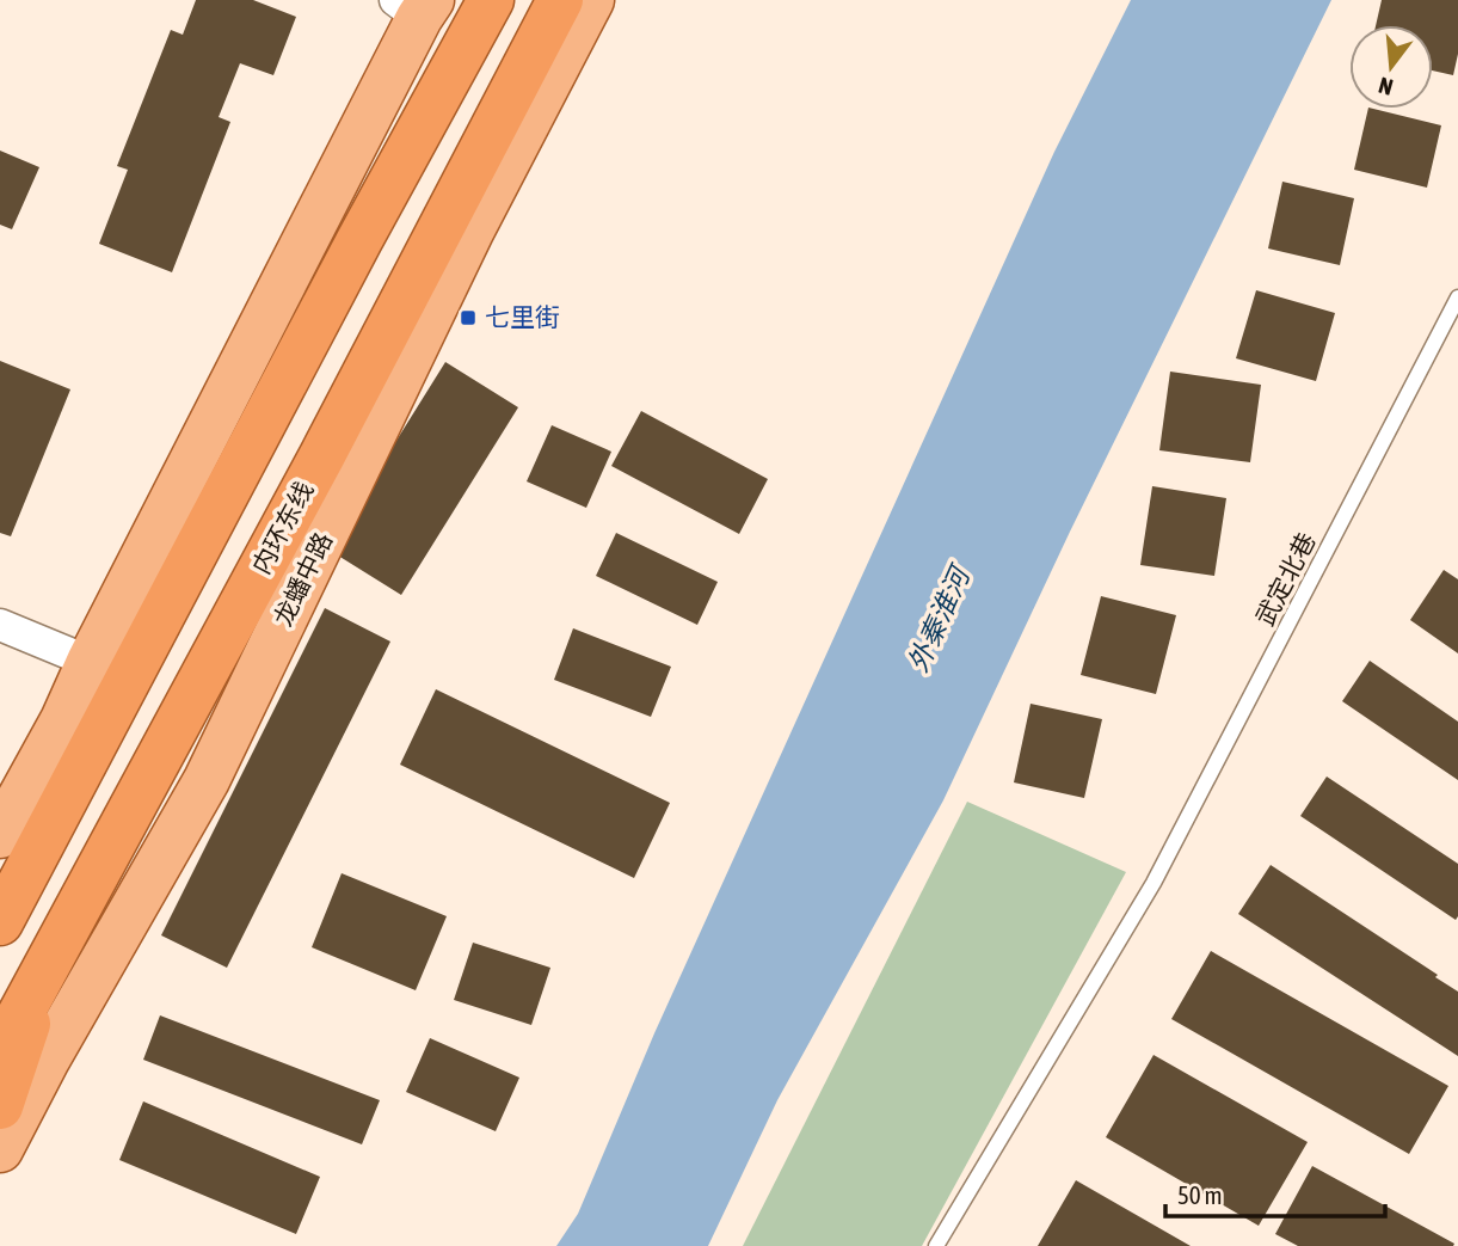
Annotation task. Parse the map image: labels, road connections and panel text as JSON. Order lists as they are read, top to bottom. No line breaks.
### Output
{"streets":{"highway":["内环东线"],"main road":["龙蟠中路"],"lane":["武定北巷"]},"water":["外秦淮河"],"places":{"transit":["七里街"]},"scale_bar":"50 m","north":"bottom"}
